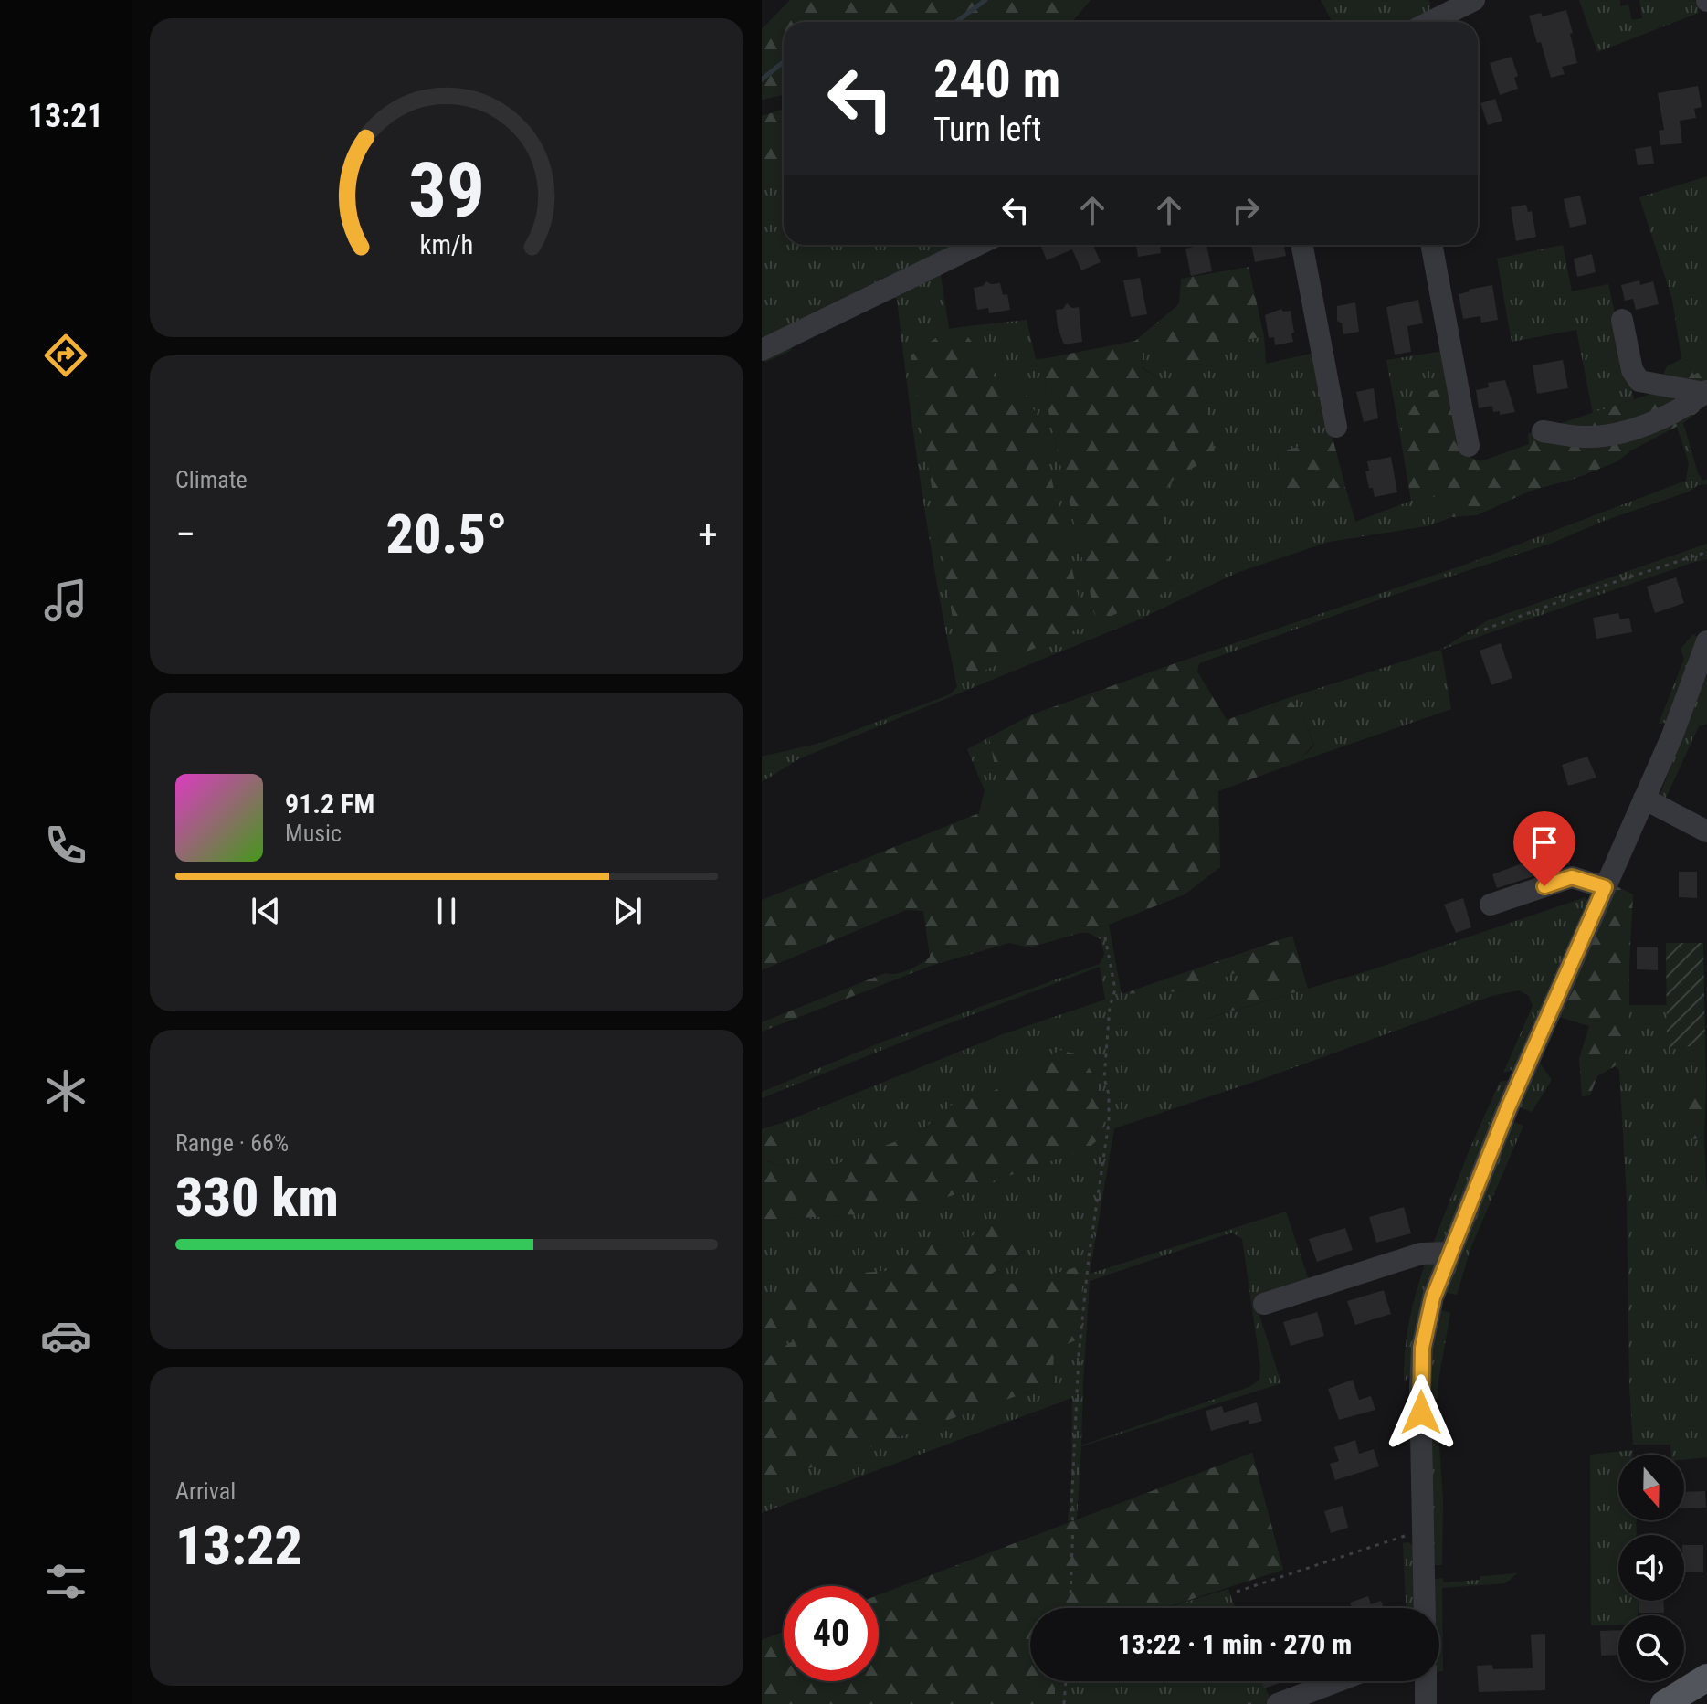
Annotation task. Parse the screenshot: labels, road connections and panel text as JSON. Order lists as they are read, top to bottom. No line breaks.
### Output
{"north":"bottom","page":{"tabs":"13:21","turn":["240 m","Turn left"],"tile":["Climate",["Range · 66%","330 km"],["Arrival","13:22"]],"heat":["−","20.5°","+"],"song":["91.2 FM","Music"],"limit":"40","trip":"13:22 · 1 min · 270 m","gauge":["39","km/h"]}}
